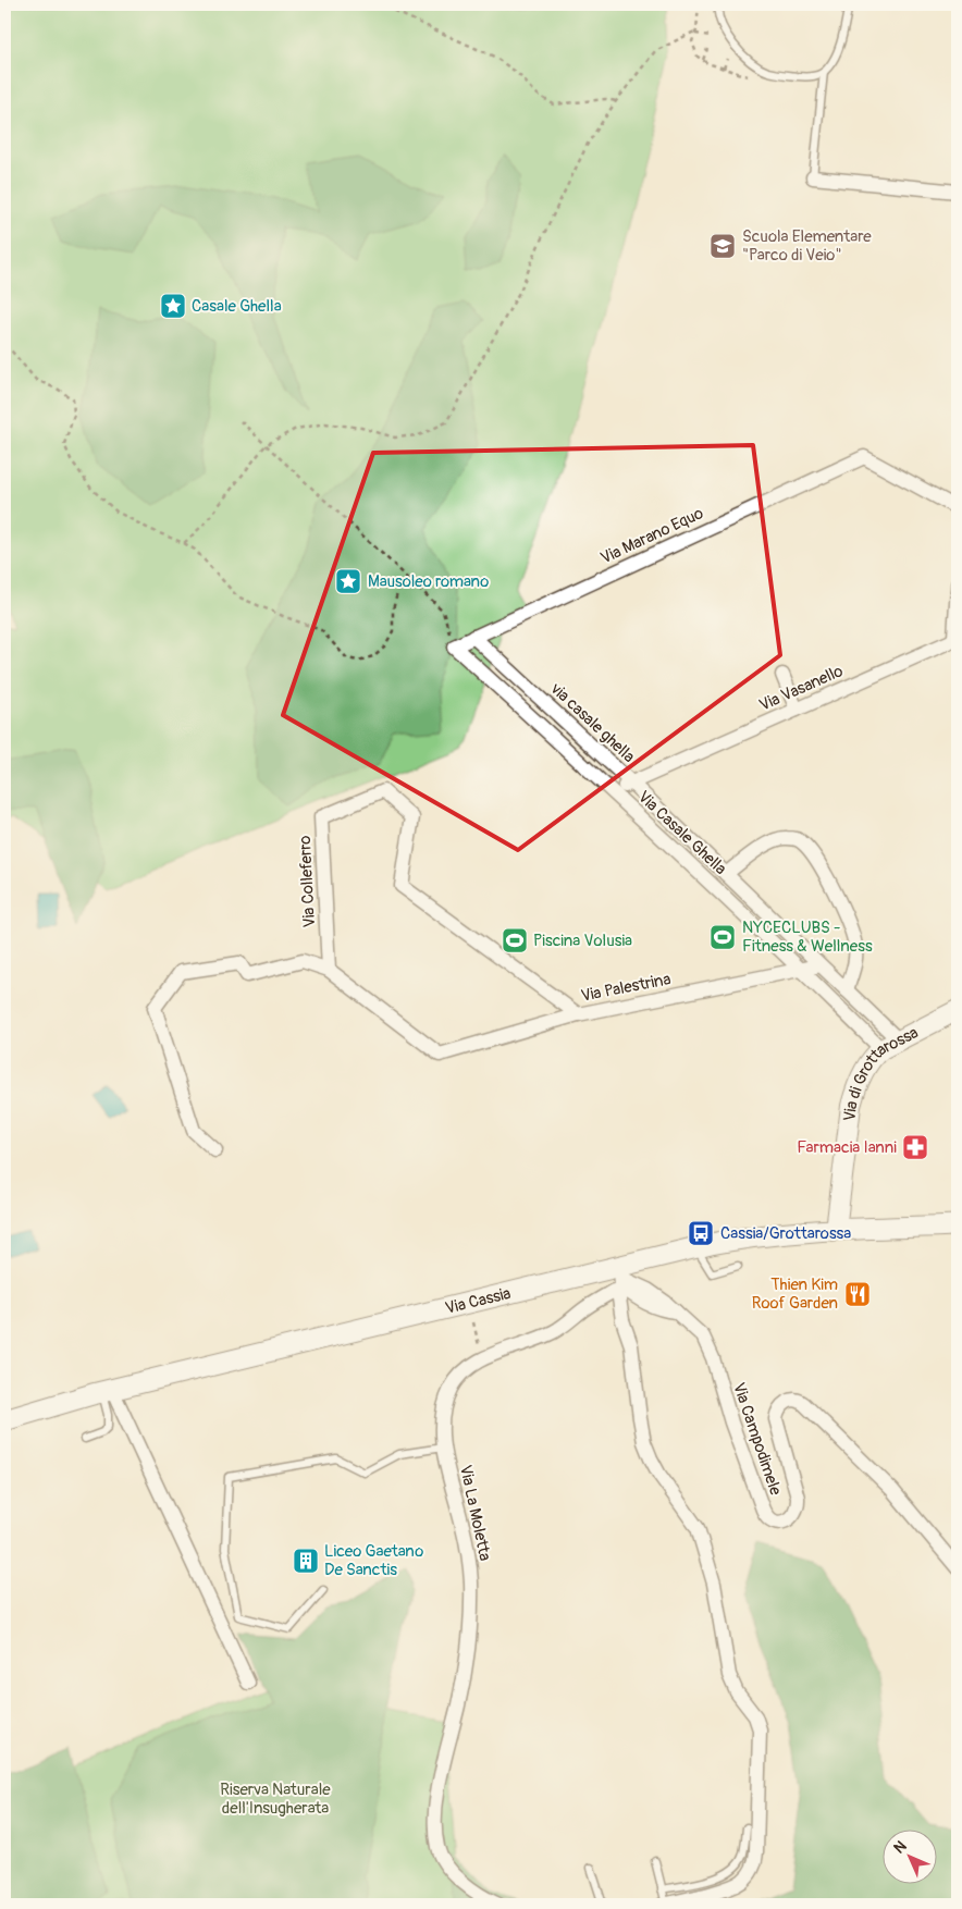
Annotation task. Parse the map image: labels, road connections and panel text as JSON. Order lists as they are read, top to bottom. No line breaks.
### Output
{"streets":{"main road":["Via Cassia"],"street":["Via Marano Equo","Via Vasanello","via casale ghella","Via Casale Ghella","Via Colleferro","Via Palestrina","Via di Grottarossa","Via Campodimele","Via La Moletta"]},"crossings":[["Via Marano Equo","via casale ghella"],["Via Marano Equo","Via Casale Ghella"],["Via Vasanello","via casale ghella"],["Via Vasanello","Via Casale Ghella"],["via casale ghella","Via Palestrina"],["via casale ghella","Via di Grottarossa"],["Via Casale Ghella","Via Palestrina"],["Via Casale Ghella","Via di Grottarossa"],["Via Colleferro","Via Palestrina"],["Via di Grottarossa","Via Cassia"],["Via Cassia","Via Campodimele"],["Via Cassia","Via La Moletta"],["Via Campodimele","Via La Moletta"]],"parks":["Riserva Naturale dell'Insugherata"],"places":{"school or university":["Scuola Elementare \"Parco di Veio\""],"place":["Casale Ghella","Mausoleo romano"],"sports":["NYCECLUBS - Fitness & Wellness","Piscina Volusia"],"pharmacy":["Farmacia Ianni"],"bus stop":["Cassia/Grottarossa"],"restaurant":["Thien Kim Roof Garden"],"building":["Liceo Gaetano De Sanctis"]},"north":"top left"}
